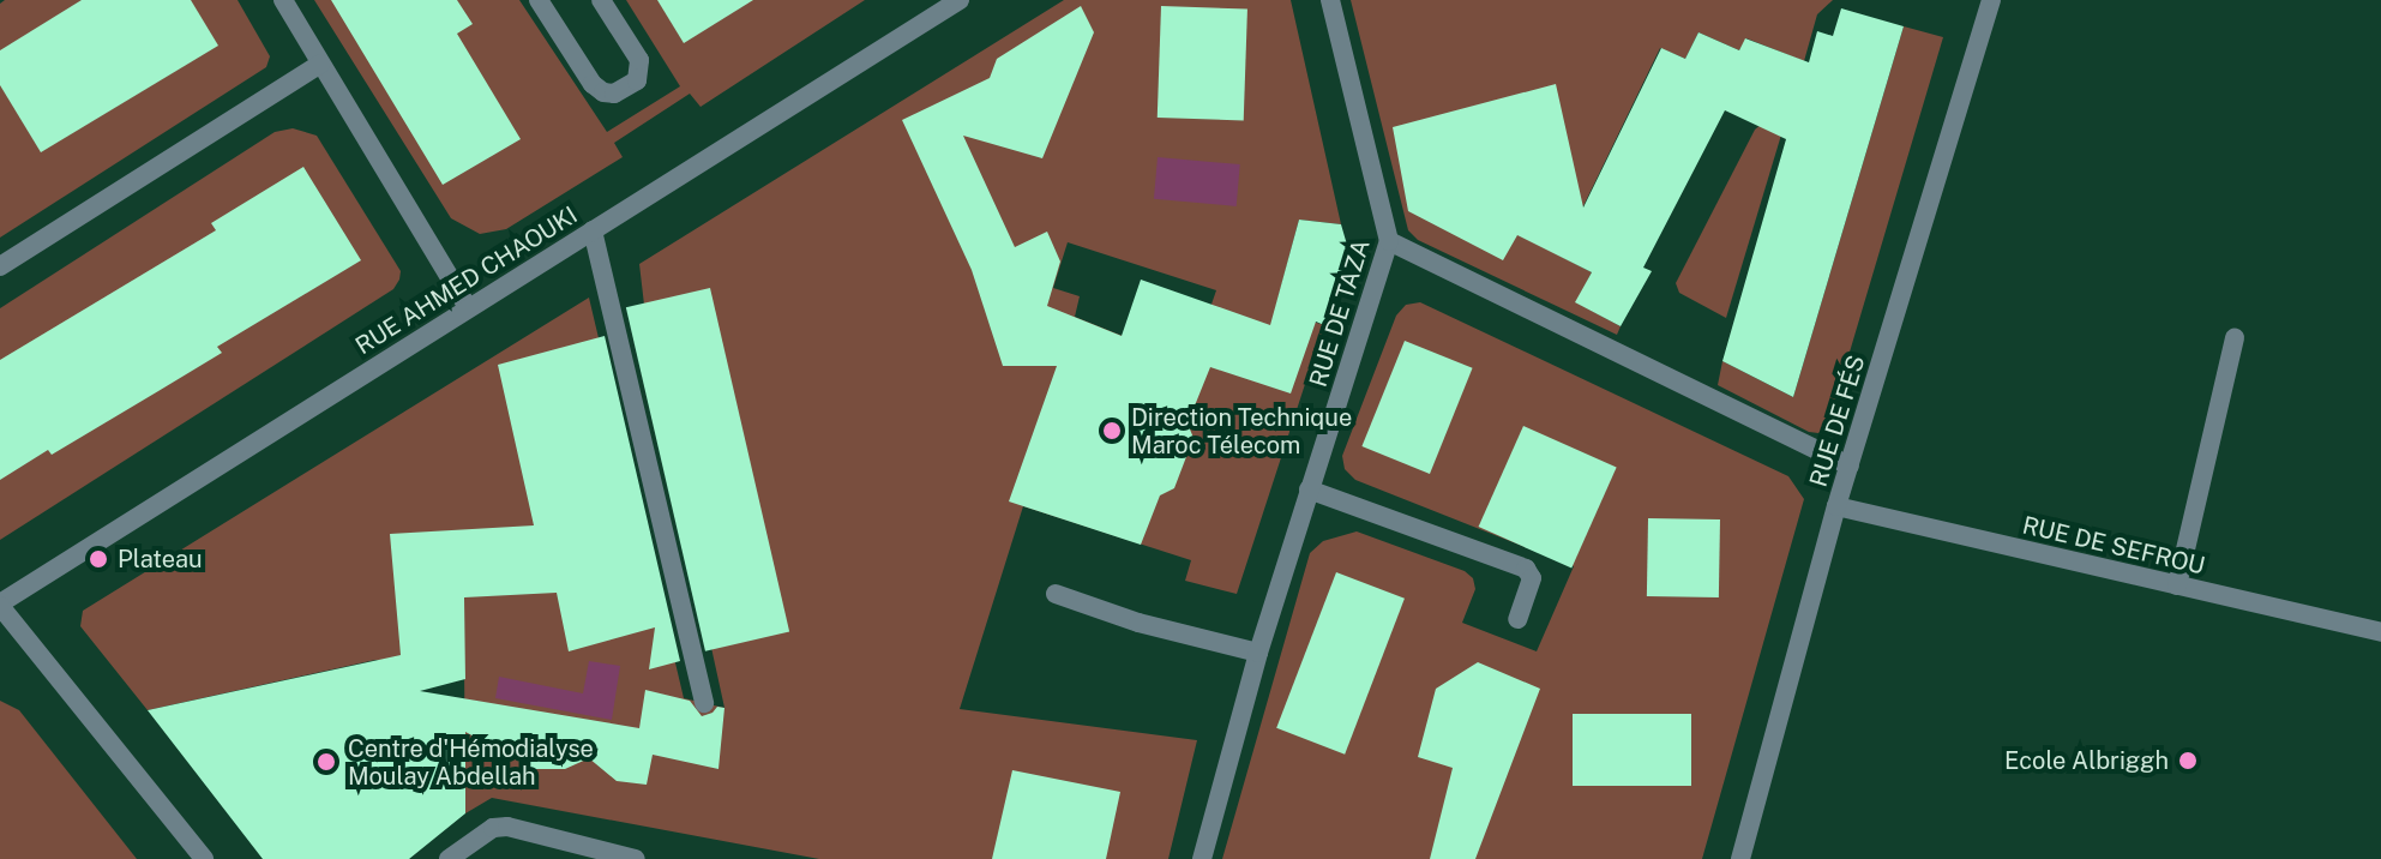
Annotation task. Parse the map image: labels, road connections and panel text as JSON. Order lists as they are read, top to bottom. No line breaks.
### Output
{"streets":{"street":["RUE AHMED CHAOUKI","RUE DE TAZA","RUE DE FÉS","RUE DE SEFROU"]},"crossings":[["RUE DE FÉS","RUE DE SEFROU"]],"places":["Direction Technique Maroc Télecom","Plateau","Ecole Albriggh","Centre d'Hémodialyse Moulay Abdellah"]}
